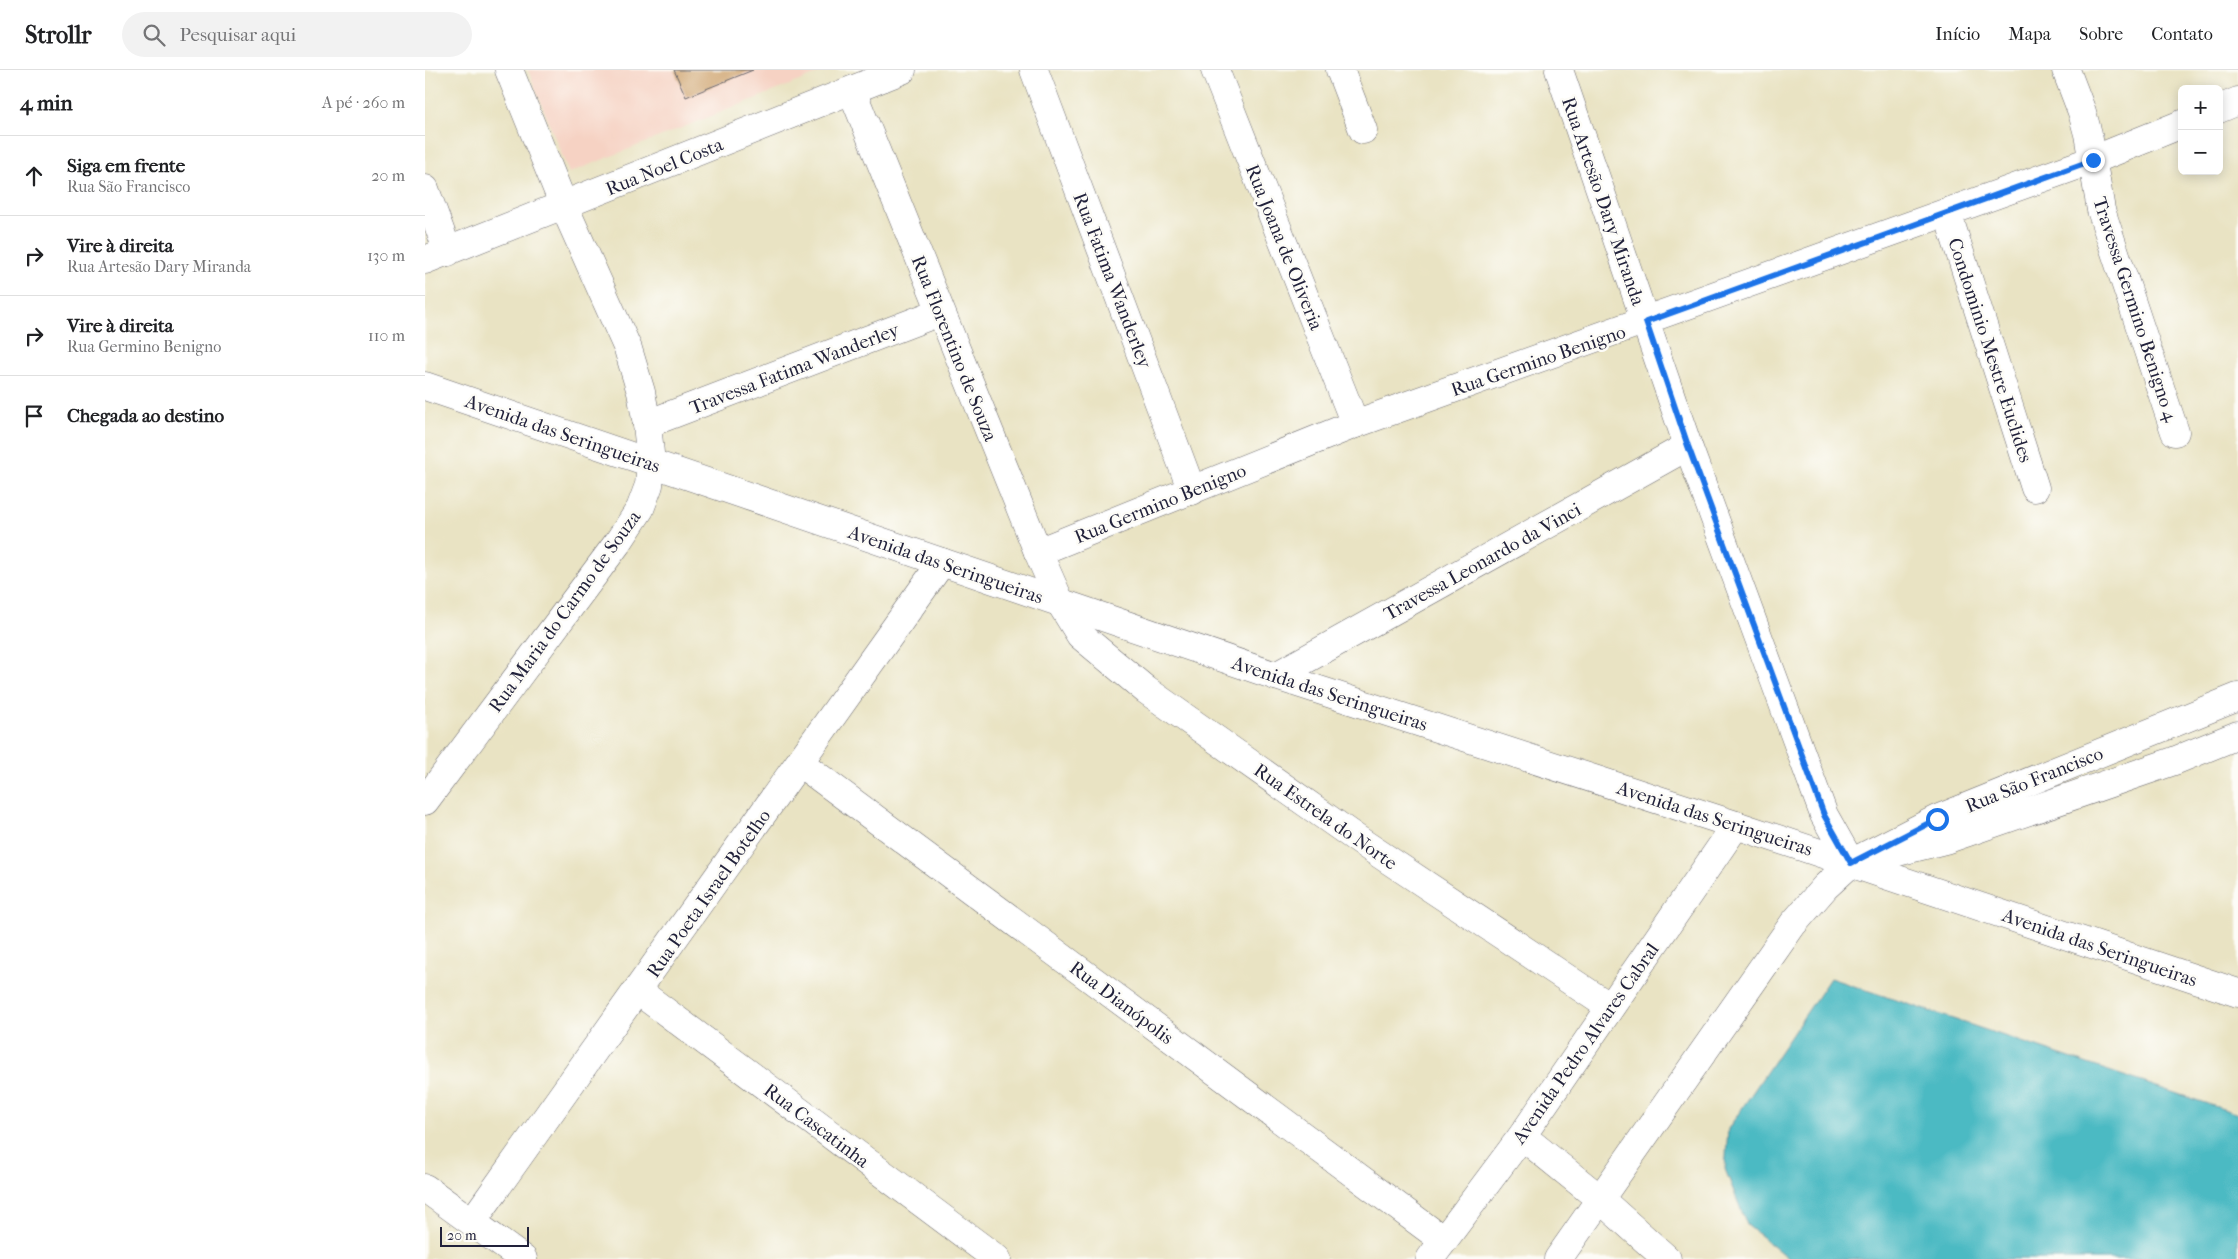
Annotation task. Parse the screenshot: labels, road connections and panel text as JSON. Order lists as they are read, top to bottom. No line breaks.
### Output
{"streets":{"street":["Rua Noel Costa","Rua Artesão Dary Miranda","Rua Joana de Oliveria","Rua Fatima Wanderley","Travessa Germino Benigno 4","Rua Florentino de Souza","Condominio Mestre Euclides","Rua Germino Benigno","Travessa Fatima Wanderley","Avenida das Seringueiras","Travessa Leonardo da Vinci","Rua Maria do Carmo de Souza","Rua São Francisco","Rua Estrela do Norte","Rua Poeta Israel Botelho","Rua Dianópolis","Avenida Pedro Alvares Cabral","Rua Cascatinha"]},"crossings":[["Rua Noel Costa","Rua Florentino de Souza"],["Rua Noel Costa","Rua Maria do Carmo de Souza"],["Rua Artesão Dary Miranda","Rua Germino Benigno"],["Rua Artesão Dary Miranda","Avenida das Seringueiras"],["Rua Artesão Dary Miranda","Travessa Leonardo da Vinci"],["Rua Artesão Dary Miranda","Rua São Francisco"],["Rua Joana de Oliveria","Rua Germino Benigno"],["Rua Fatima Wanderley","Rua Germino Benigno"],["Travessa Germino Benigno 4","Rua Germino Benigno"],["Rua Florentino de Souza","Rua Germino Benigno"],["Rua Florentino de Souza","Travessa Fatima Wanderley"],["Rua Florentino de Souza","Avenida das Seringueiras"],["Rua Florentino de Souza","Rua Estrela do Norte"],["Condominio Mestre Euclides","Rua Germino Benigno"],["Travessa Fatima Wanderley","Rua Maria do Carmo de Souza"],["Avenida das Seringueiras","Travessa Leonardo da Vinci"],["Avenida das Seringueiras","Rua Maria do Carmo de Souza"],["Avenida das Seringueiras","Rua São Francisco"],["Avenida das Seringueiras","Rua Estrela do Norte"],["Avenida das Seringueiras","Rua Poeta Israel Botelho"],["Avenida das Seringueiras","Avenida Pedro Alvares Cabral"],["Rua Estrela do Norte","Avenida Pedro Alvares Cabral"],["Rua Poeta Israel Botelho","Rua Dianópolis"],["Rua Poeta Israel Botelho","Rua Cascatinha"],["Rua Dianópolis","Avenida Pedro Alvares Cabral"]],"scale_bar":"20 m","page":{"header":"Strollr","search":"Pesquisar aqui","nav":["Início","Mapa","Sobre","Contato"],"heading":["4 min","A pé · 260 m"],"map_buttons":["+","−"],"list":[["Siga em frente","Rua São Francisco","20 m"],["Vire à direita","Rua Artesão Dary Miranda","130 m"],["Vire à direita","Rua Germino Benigno","110 m"],"Chegada ao destino"],"scale":"20 m"}}
